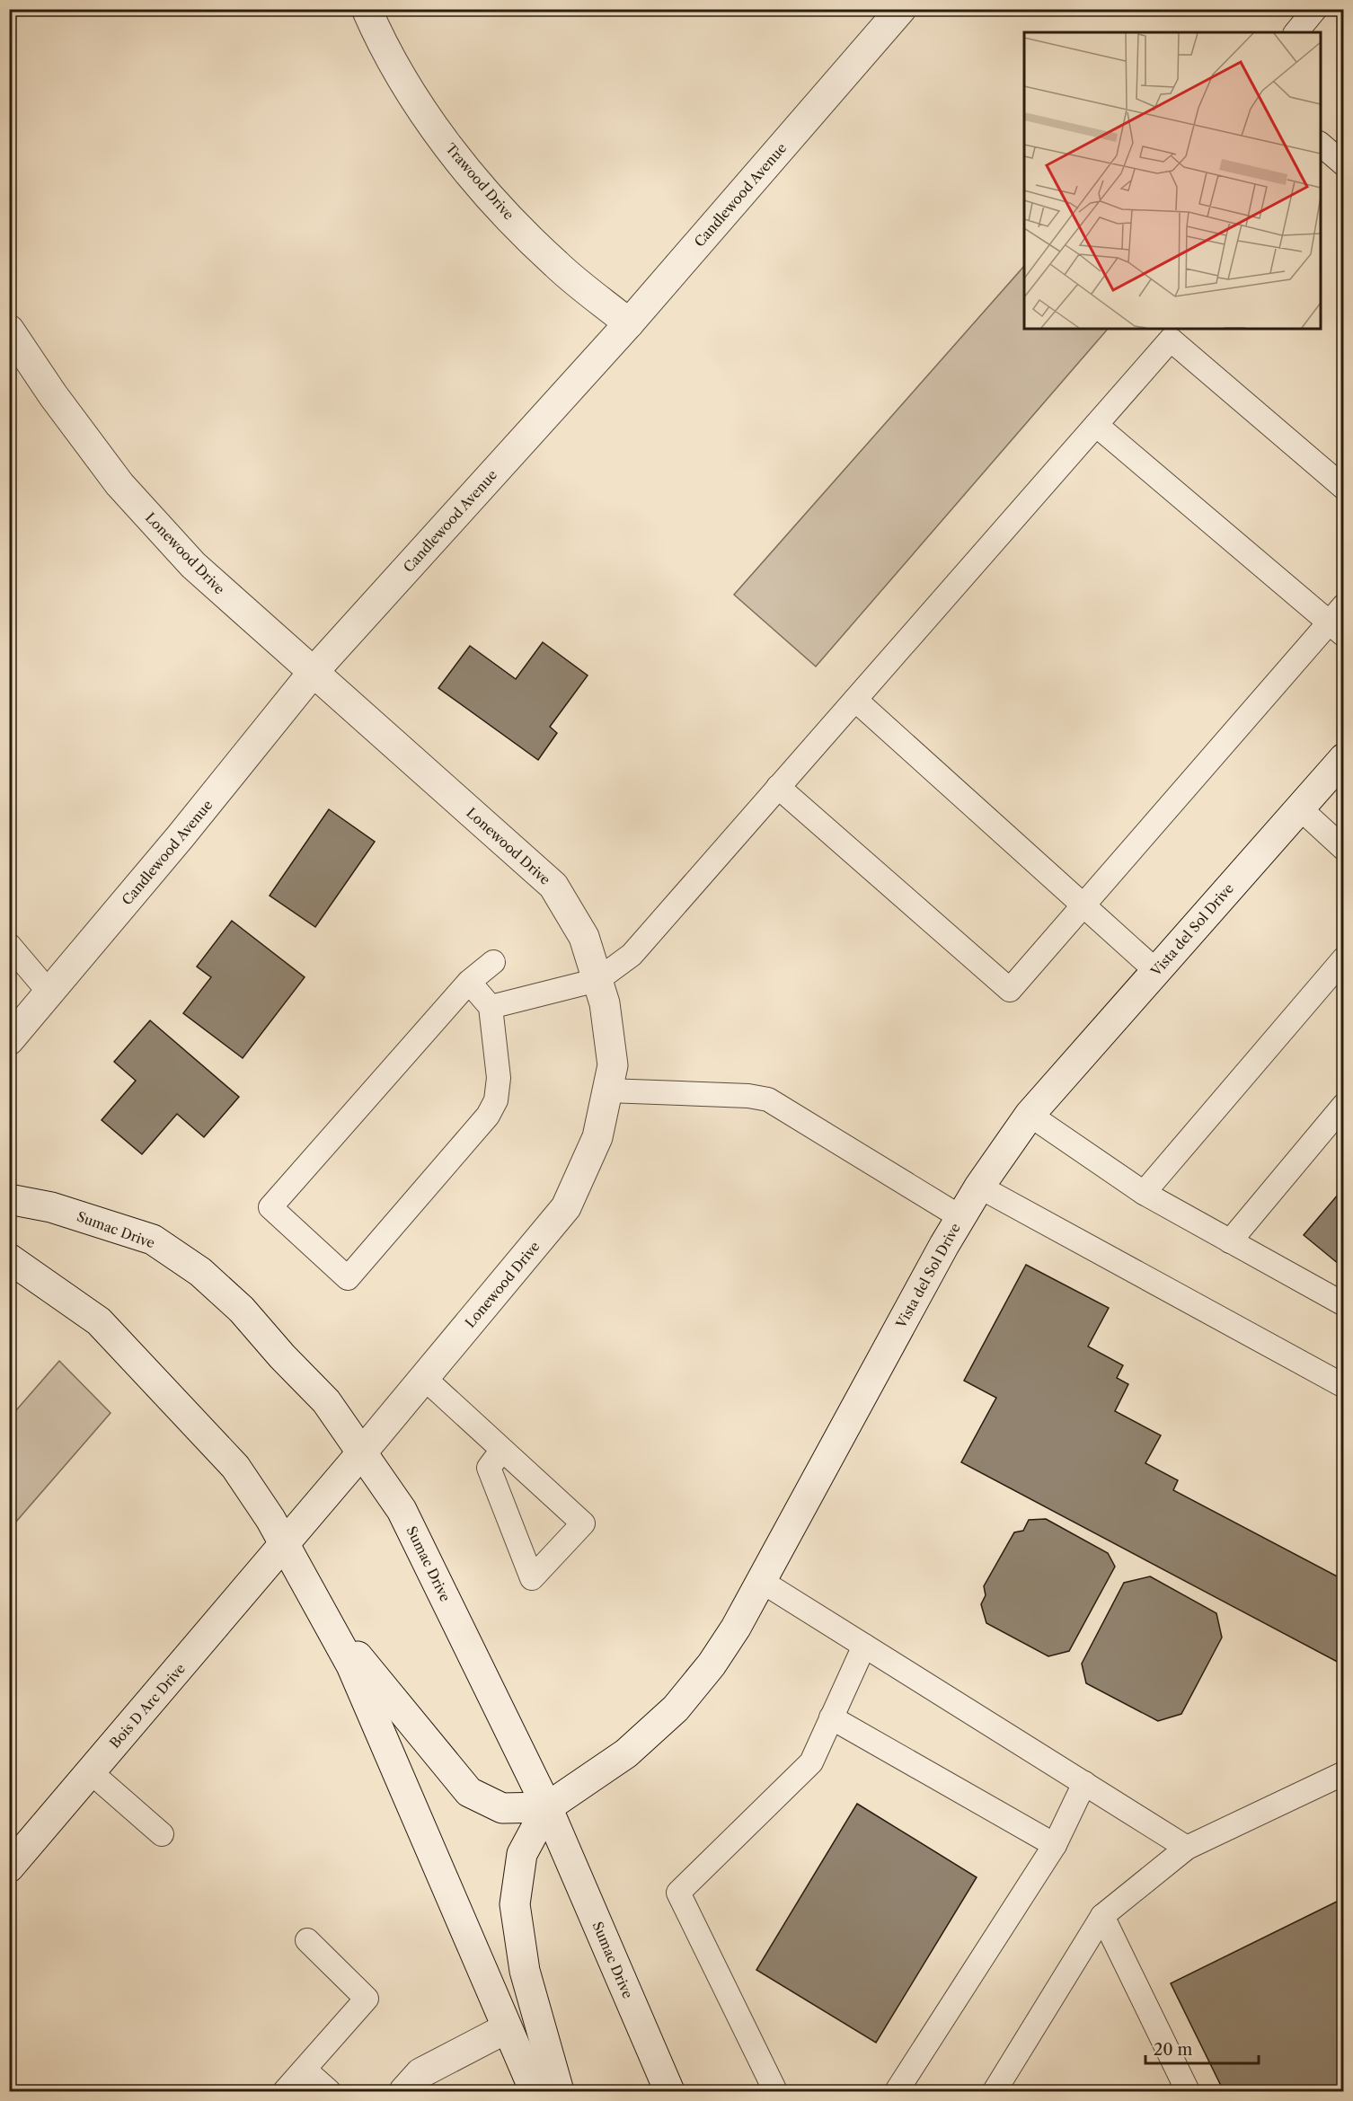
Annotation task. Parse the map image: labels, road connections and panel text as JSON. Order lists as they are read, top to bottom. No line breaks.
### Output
{"streets":{"street":["Trawood Drive","Candlewood Avenue","Lonewood Drive","Vista del Sol Drive","Sumac Drive","Bois D Arc Drive"]},"crossings":[["Trawood Drive","Candlewood Avenue"],["Candlewood Avenue","Lonewood Drive"],["Lonewood Drive","Sumac Drive"],["Lonewood Drive","Bois D Arc Drive"],["Vista del Sol Drive","Sumac Drive"],["Sumac Drive","Bois D Arc Drive"]],"scale_bar":"20 m"}
